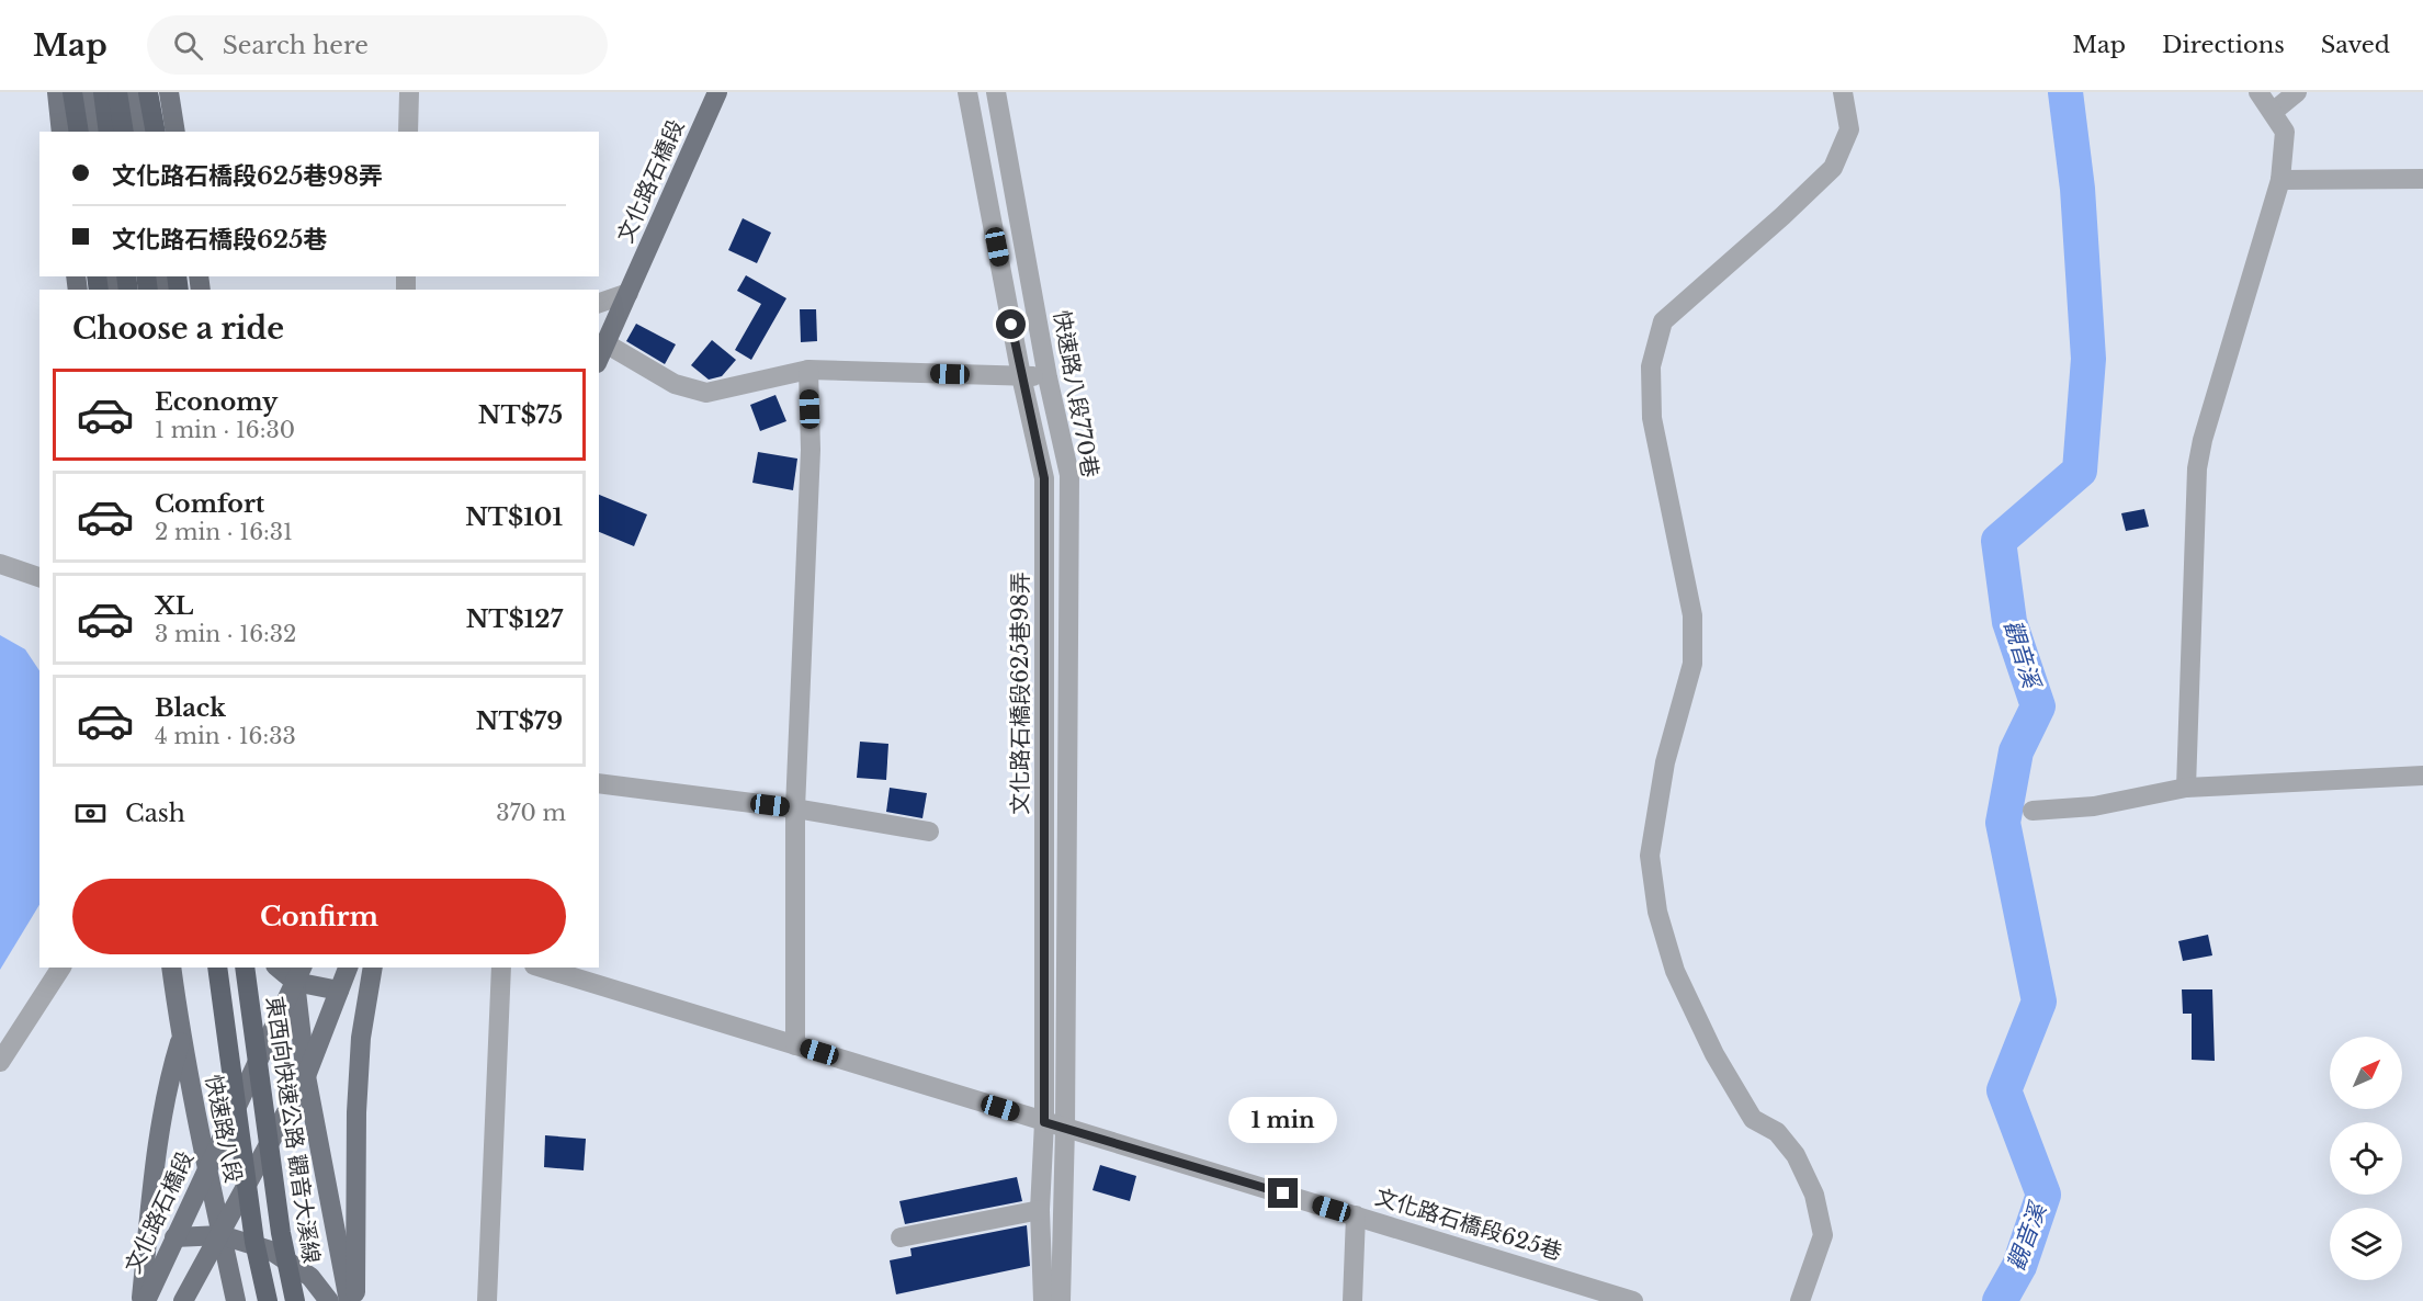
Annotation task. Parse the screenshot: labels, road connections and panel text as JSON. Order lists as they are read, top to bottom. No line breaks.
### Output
{"streets":{"highway":["東西向快速公路 觀音大溪線"],"main road":["文化路石橋段","快速路八段"],"street":["快速路八段770巷","文化路石橋段625巷98弄","文化路石橋段625巷"]},"crossings":[["文化路石橋段","快速路八段"],["快速路八段770巷","文化路石橋段625巷"],["文化路石橋段625巷98弄","文化路石橋段625巷"]],"water":["觀音溪"],"north":"top right","page":{"header":"Map","search":"Search here","nav":["Map","Directions","Saved"],"banner":["文化路石橋段625巷98弄","文化路石橋段625巷"],"heading":"Choose a ride","list":[{"name":"Economy","note":"1 min · 16:30","value":"NT$75"},{"name":"Comfort","note":"2 min · 16:31","value":"NT$101"},{"name":"XL","note":"3 min · 16:32","value":"NT$127"},{"name":"Black","note":"4 min · 16:33","value":"NT$79"}],"pay":["Cash","370 m"],"buttons":"Confirm","bubble":"1 min"}}
